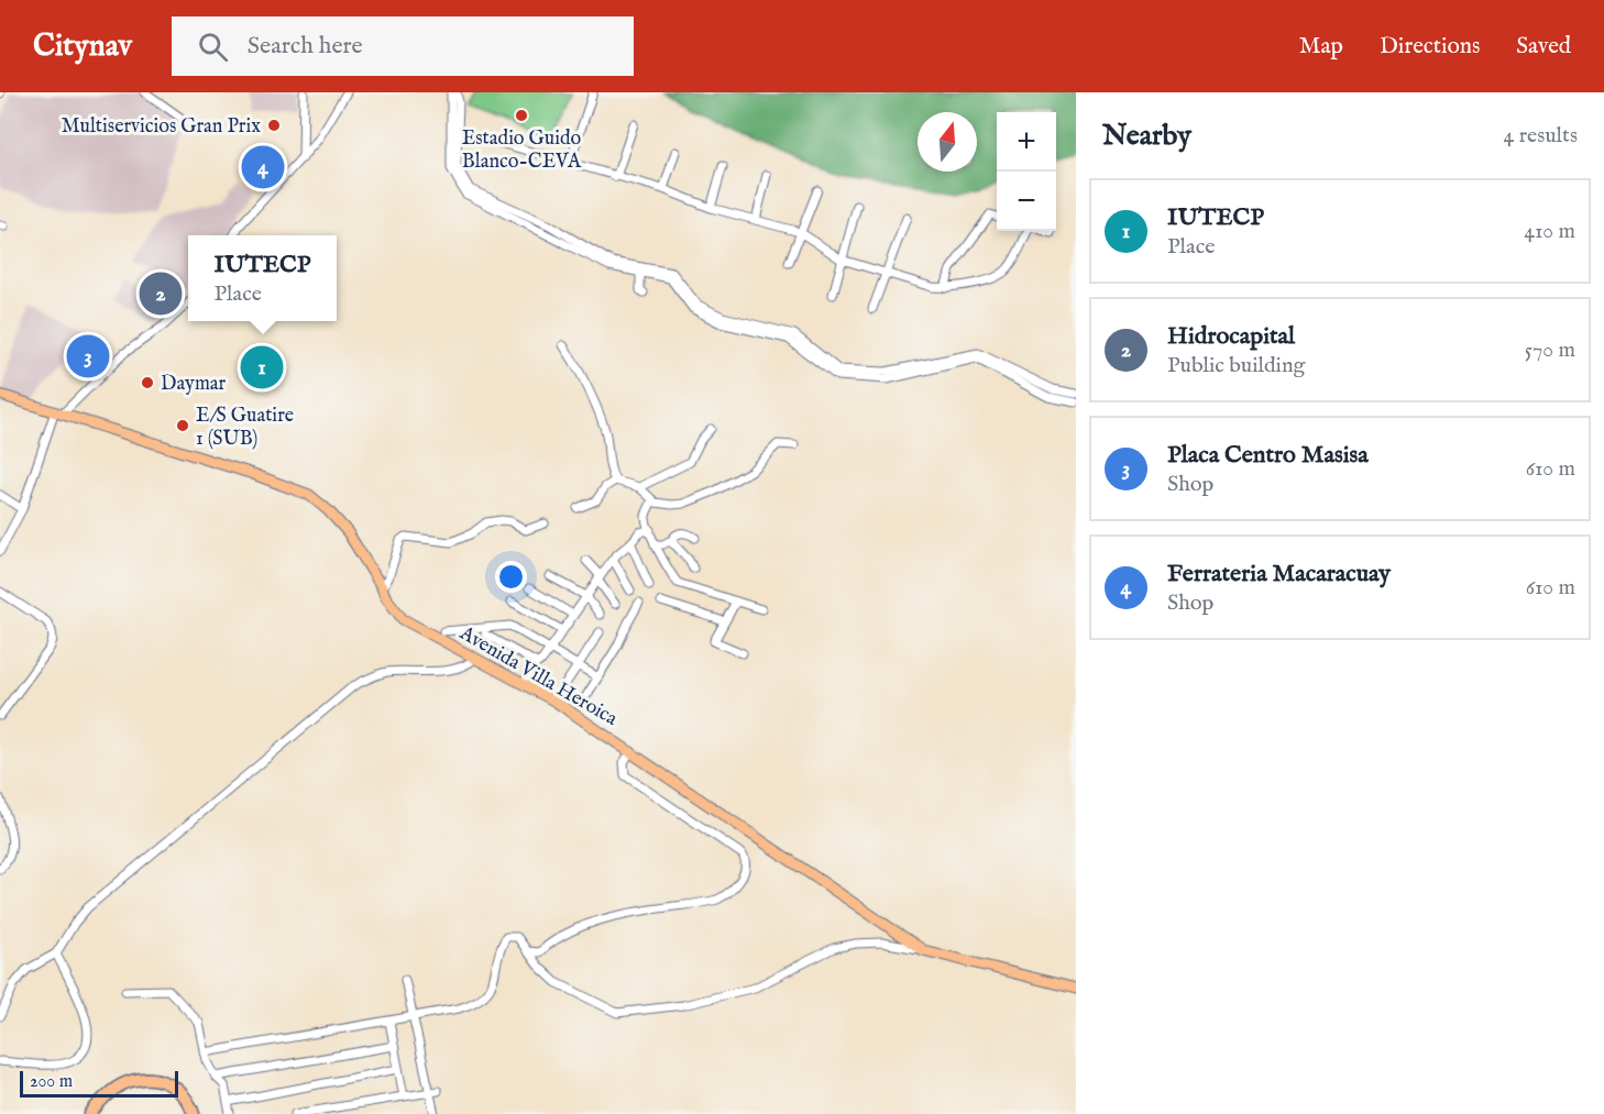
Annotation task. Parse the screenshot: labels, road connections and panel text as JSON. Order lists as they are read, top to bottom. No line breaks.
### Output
{"streets":{"main road":["Avenida Villa Heroica"]},"places":["Estadio Guido Blanco-CEVA","Multiservicios Gran Prix","Daymar","E/S Guatire 1 (SUB)"],"scale_bar":"200 m","north":"top","page":{"header":"Citynav","search":"Search here","nav":["Map","Directions","Saved"],"heading":["Nearby","4 results"],"map_buttons":["+","−"],"pins":["4","2","3","1"],"list":[{"mark":"1","name":"IUTECP","note":"Place","value":"410 m"},{"mark":"2","name":"Hidrocapital","note":"Public building","value":"570 m"},{"mark":"3","name":"Placa Centro Masisa","note":"Shop","value":"610 m"},{"mark":"4","name":"Ferrateria Macaracuay","note":"Shop","value":"610 m"}],"popup":["IUTECP","Place"],"scale":"200 m"}}
